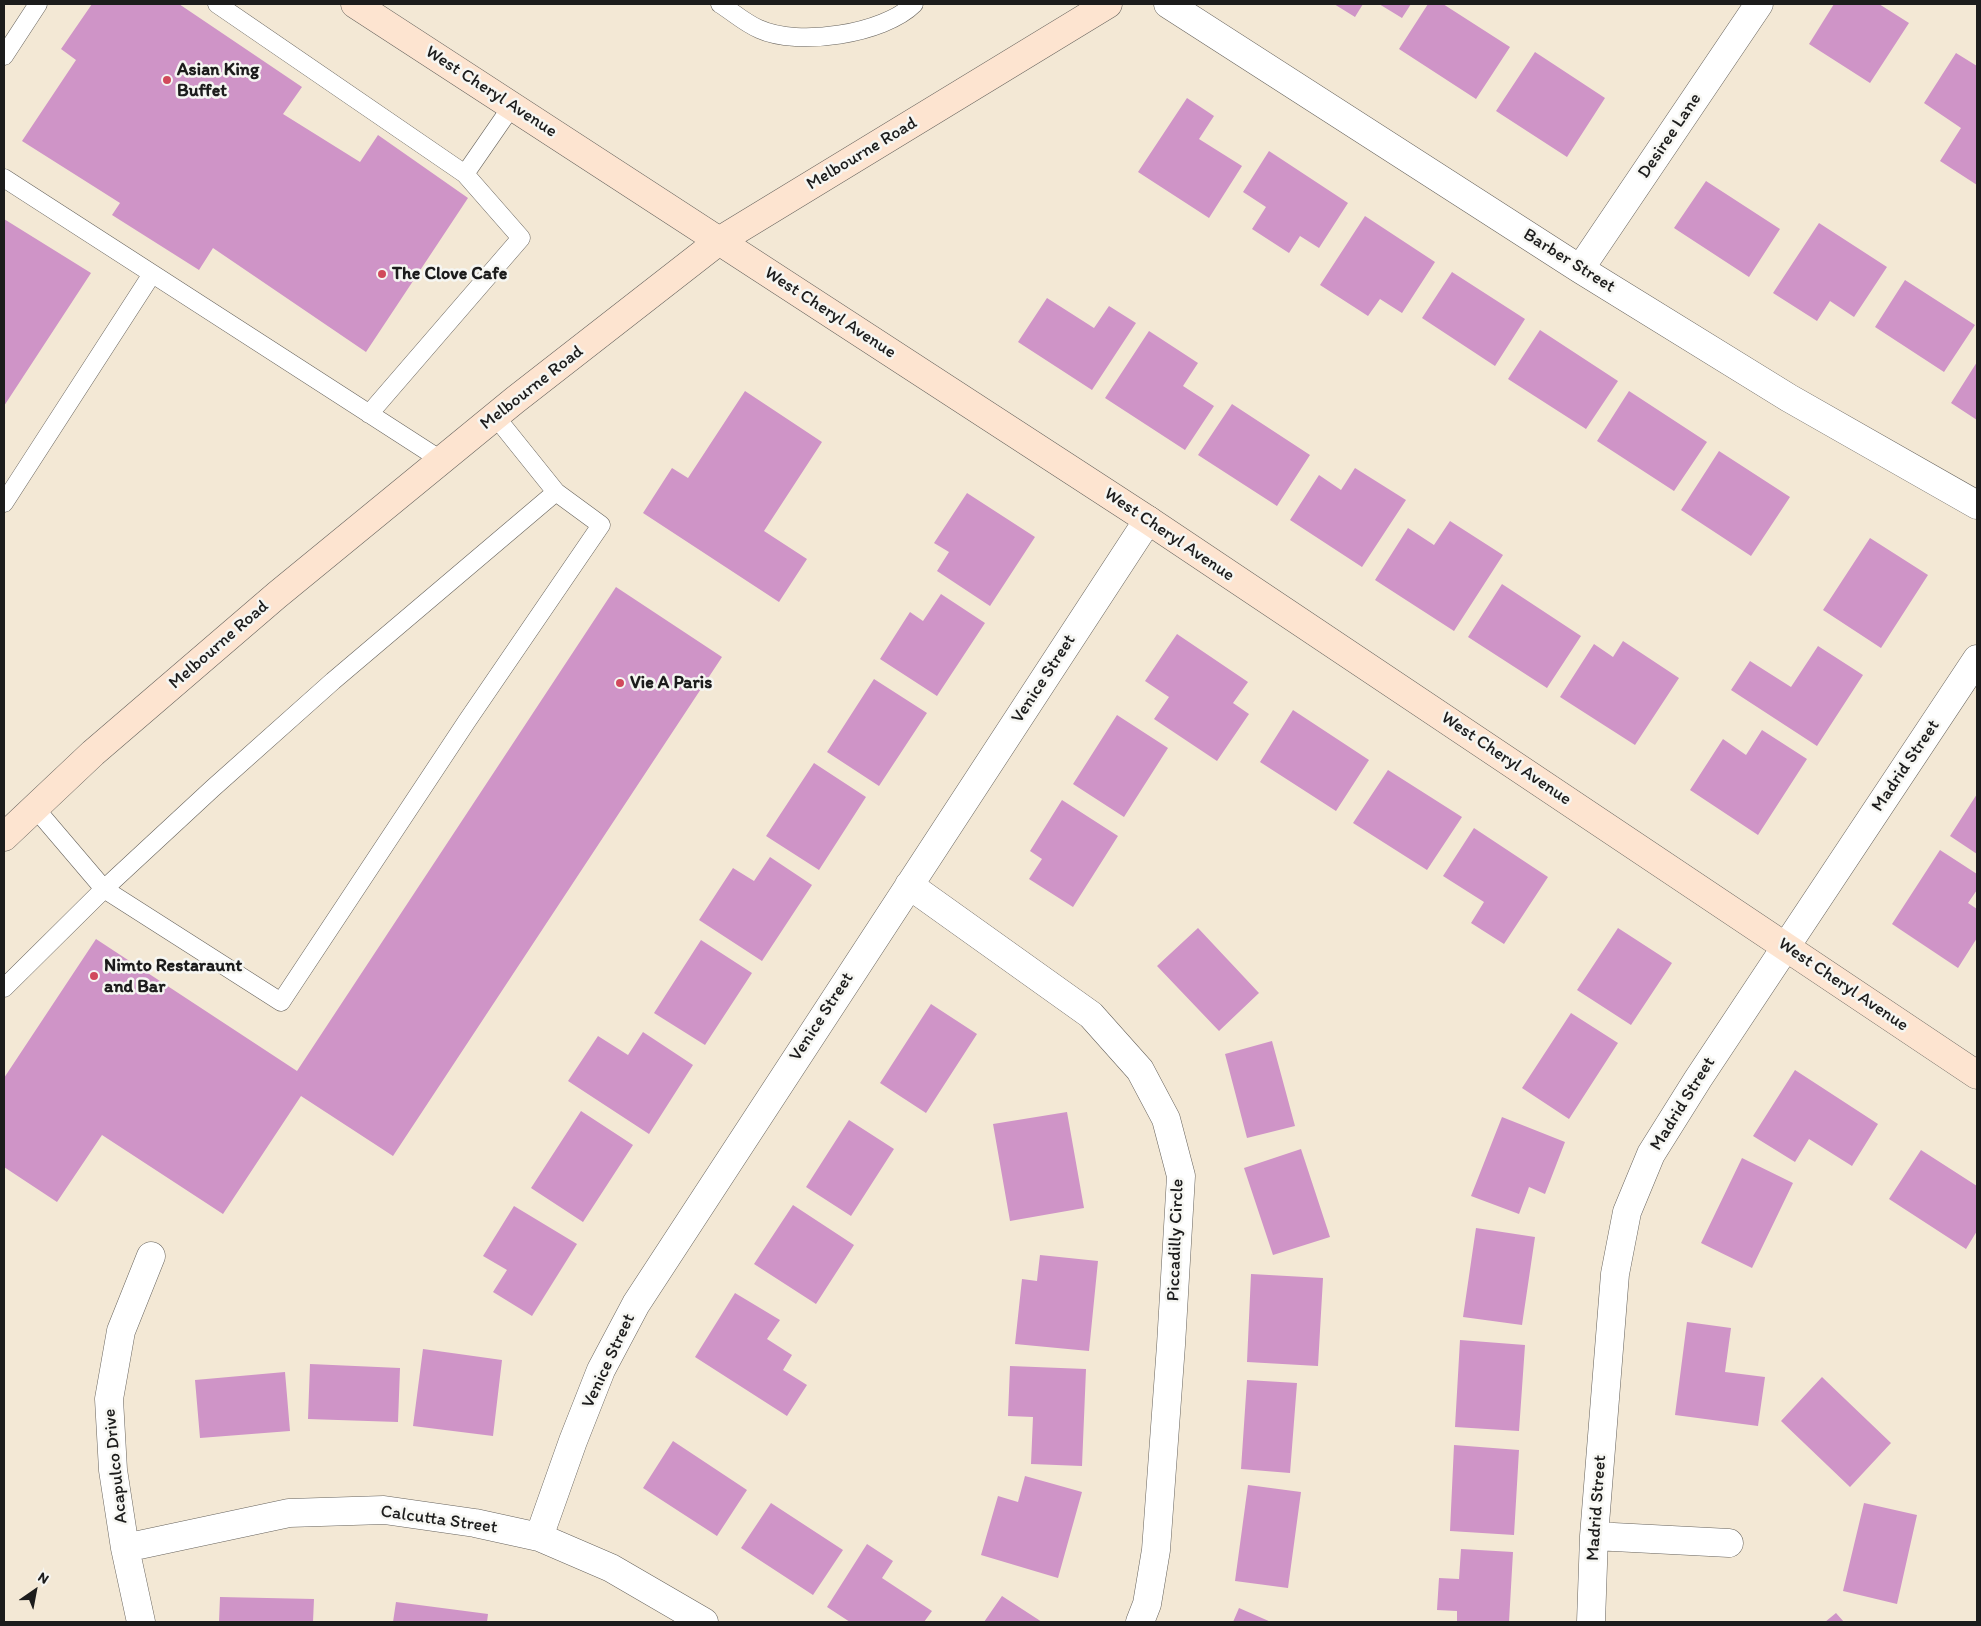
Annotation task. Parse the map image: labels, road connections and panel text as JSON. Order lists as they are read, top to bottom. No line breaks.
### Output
{"streets":{"street":["West Cheryl Avenue","Desiree Lane","Melbourne Road","Barber Street","Venice Street","Madrid Street","Piccadilly Circle","Acapulco Drive","Calcutta Street"]},"crossings":[["West Cheryl Avenue","Melbourne Road"],["West Cheryl Avenue","Venice Street"],["West Cheryl Avenue","Madrid Street"],["Desiree Lane","Barber Street"],["Venice Street","Piccadilly Circle"],["Venice Street","Calcutta Street"],["Acapulco Drive","Calcutta Street"]],"places":["Asian King Buffet","The Clove Cafe","Vie A Paris","Nimto Restaraunt and Bar"],"north":"top right"}
